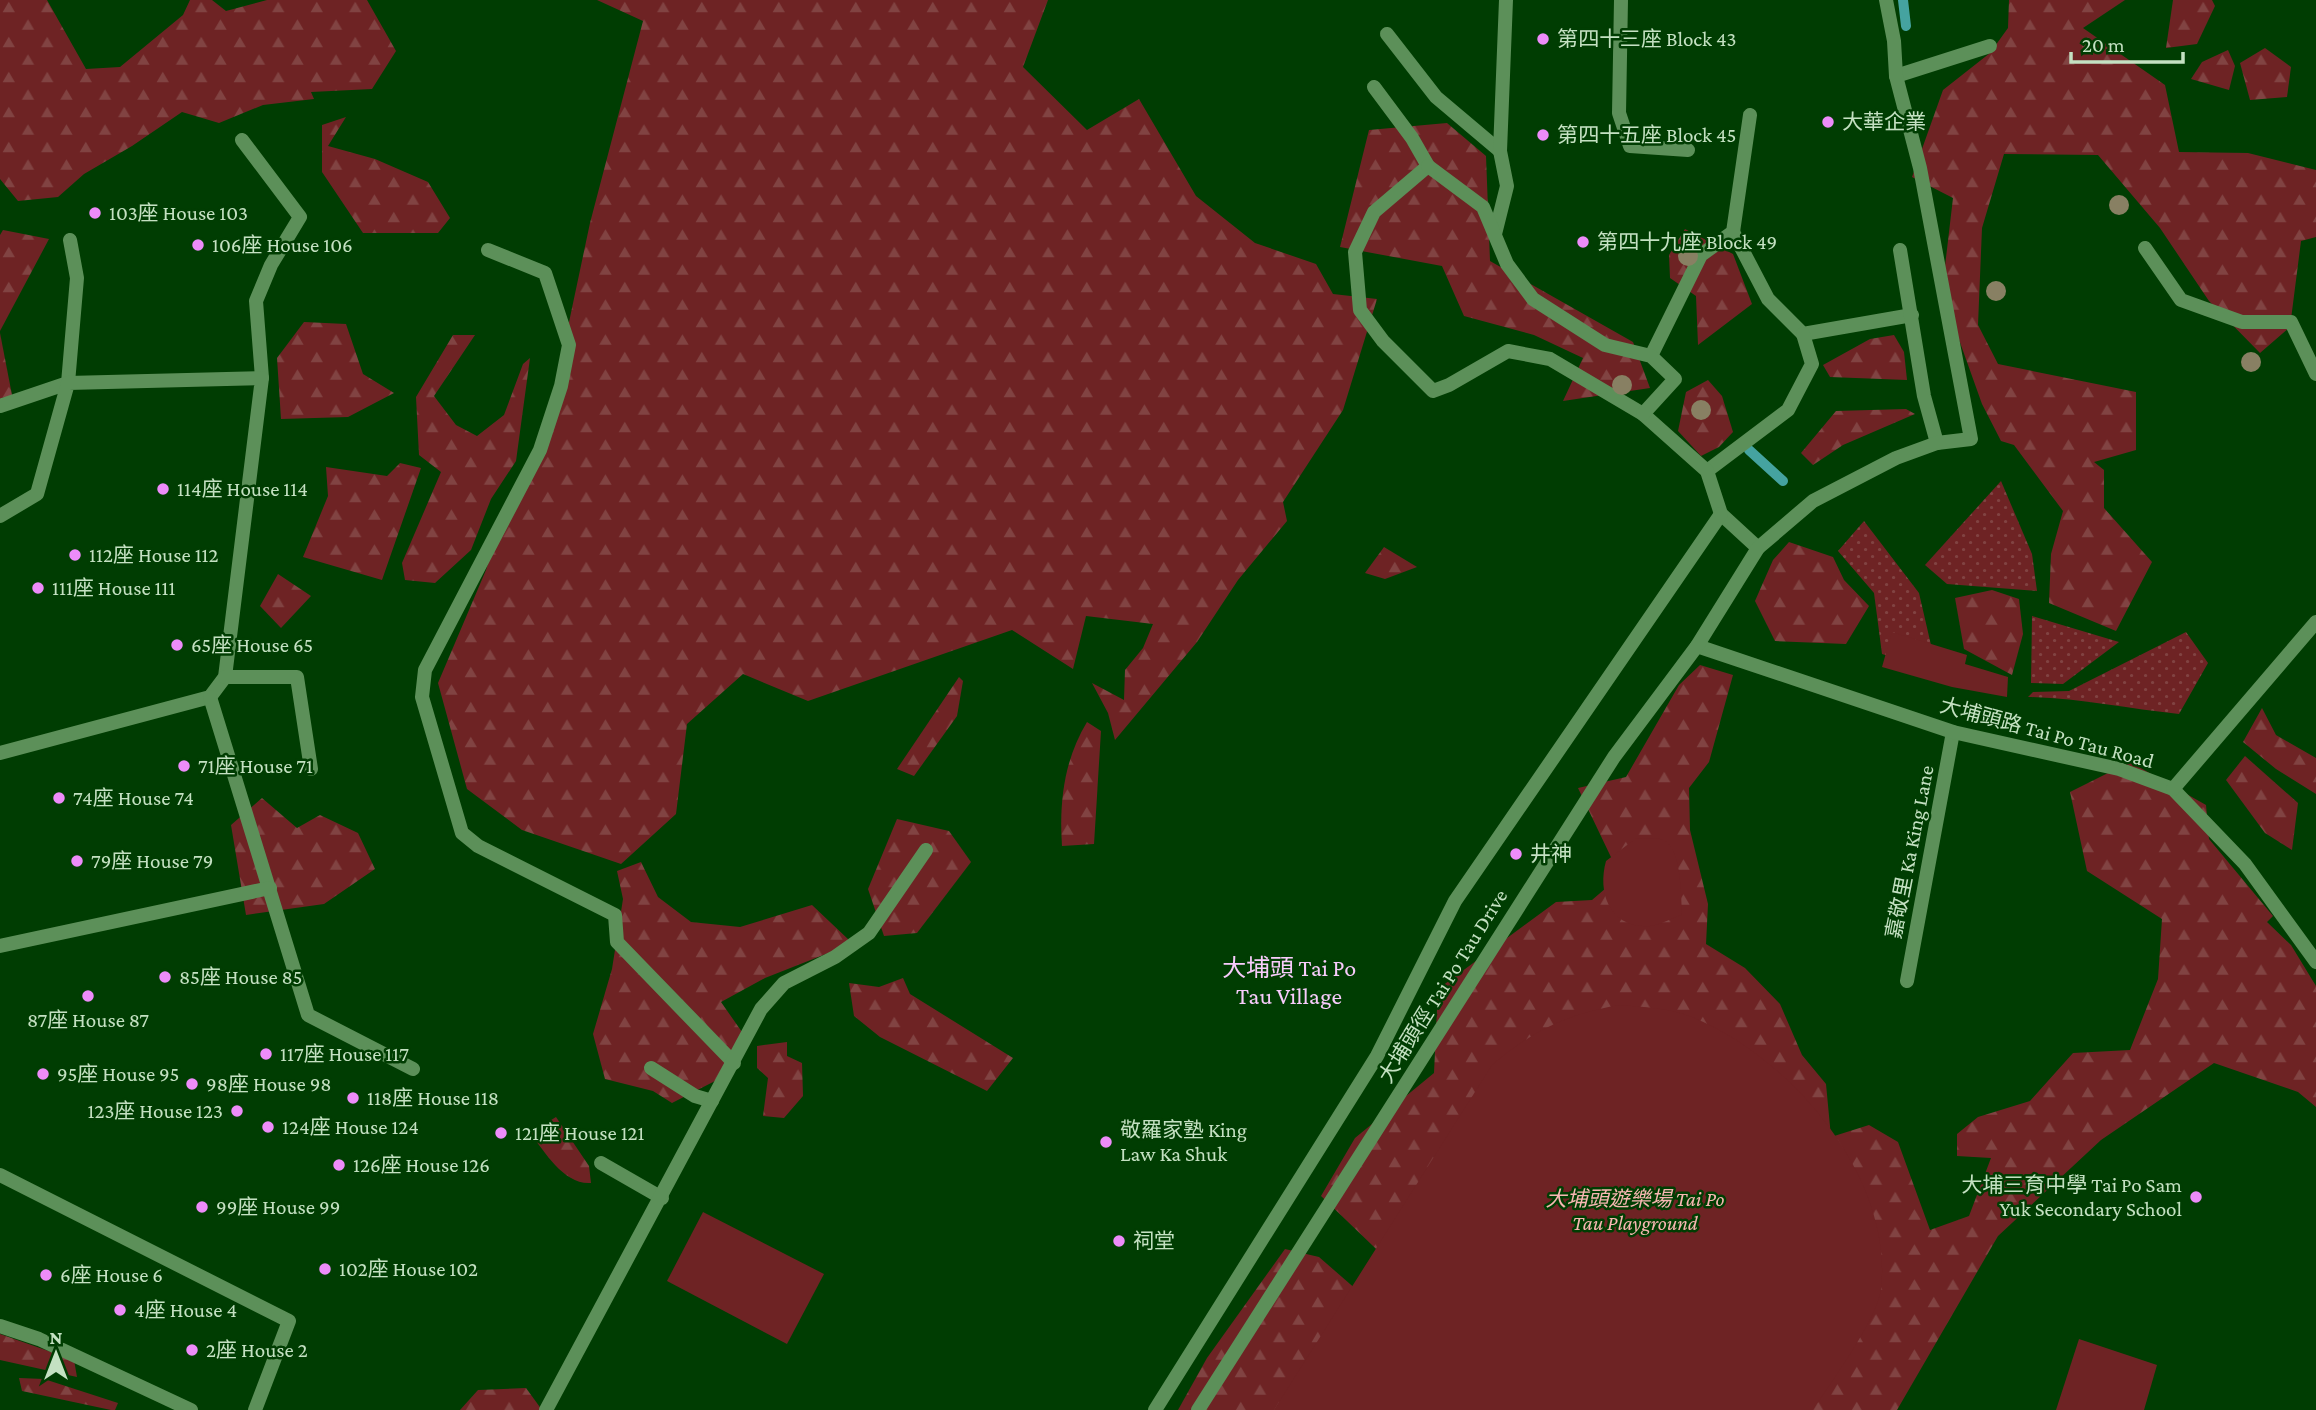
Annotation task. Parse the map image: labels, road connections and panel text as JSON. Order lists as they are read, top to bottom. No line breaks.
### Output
{"streets":{"street":["大埔頭路 Tai Po Tau Road","嘉敬里 Ka King Lane","大埔頭徑 Tai Po Tau Drive"]},"crossings":[["大埔頭路 Tai Po Tau Road","嘉敬里 Ka King Lane"],["大埔頭路 Tai Po Tau Road","大埔頭徑 Tai Po Tau Drive"]],"districts":["大埔頭 Tai Po Tau Village"],"parks":["大埔頭遊樂場 Tai Po Tau Playground"],"places":["第四十三座 Block 43","大華企業","第四十五座 Block 45","103座 House 103","第四十九座 Block 49","106座 House 106","114座 House 114","112座 House 112","111座 House 111","65座 House 65","71座 House 71","74座 House 74","井神","79座 House 79","85座 House 85","87座 House 87","117座 House 117","95座 House 95","98座 House 98","118座 House 118","123座 House 123","124座 House 124","121座 House 121","敬羅家塾 King Law Ka Shuk","126座 House 126","大埔三育中學 Tai Po Sam Yuk Secondary School","99座 House 99","祠堂","102座 House 102","6座 House 6","4座 House 4","2座 House 2"],"scale_bar":"20 m","north":"top"}
